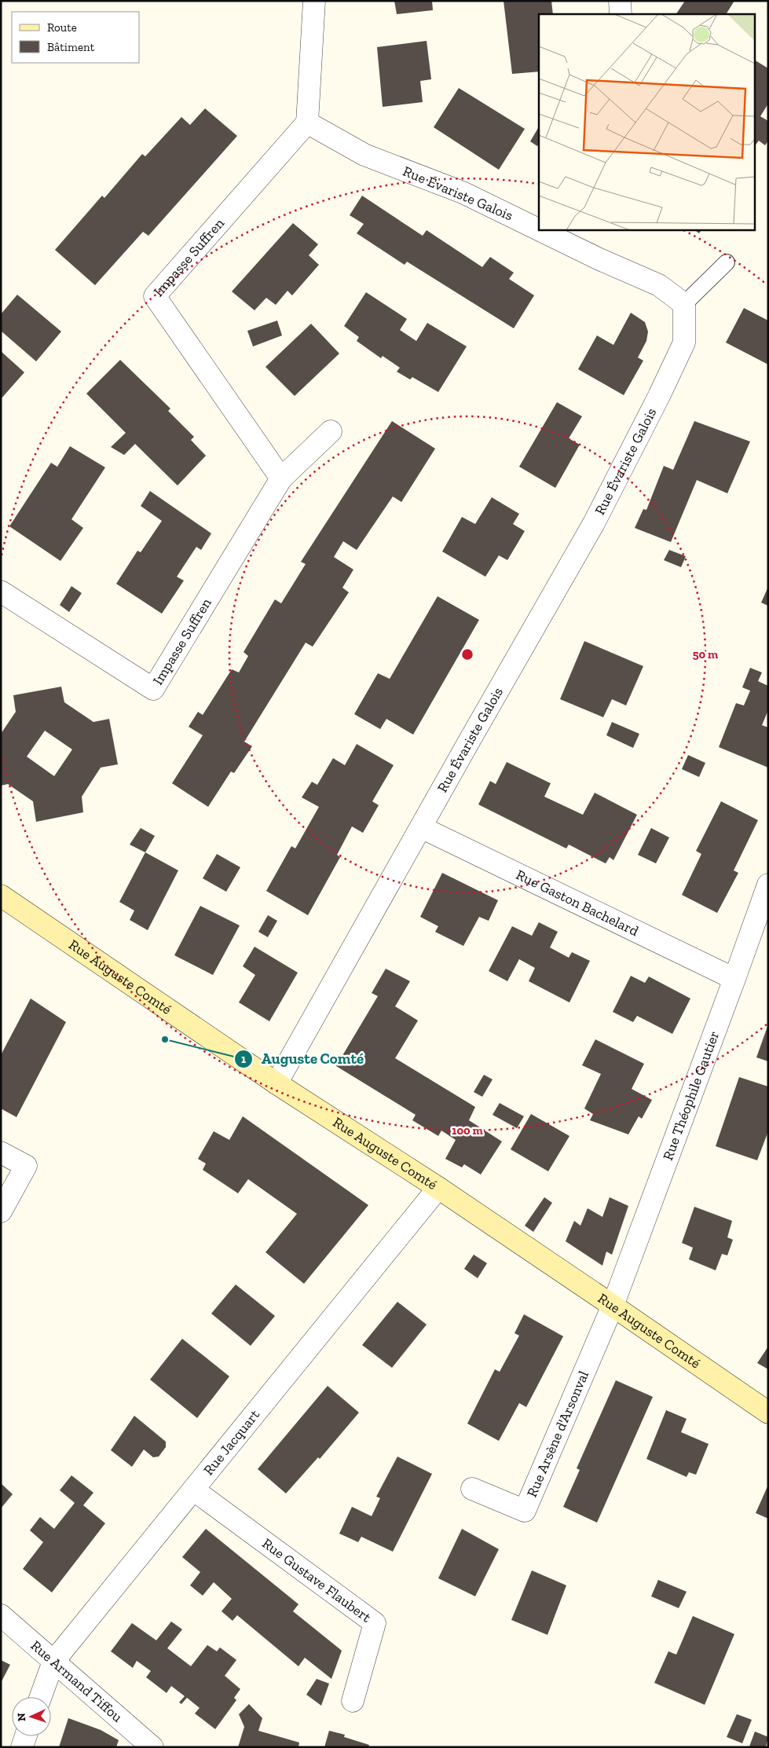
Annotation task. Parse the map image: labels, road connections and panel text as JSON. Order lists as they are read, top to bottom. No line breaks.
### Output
{"streets":{"street":["Rue Évariste Galois","Impasse Suffren","Rue Gaston Bachelard","Rue Auguste Comté","Rue Théophile Gautier","Rue Arsène d'Arsonval","Rue Jacquart","Rue Gustave Flaubert","Rue Armand Tiffou"]},"crossings":[["Rue Évariste Galois","Impasse Suffren"],["Rue Évariste Galois","Rue Gaston Bachelard"],["Rue Évariste Galois","Rue Auguste Comté"],["Rue Gaston Bachelard","Rue Théophile Gautier"],["Rue Auguste Comté","Rue Théophile Gautier"],["Rue Auguste Comté","Rue Arsène d'Arsonval"],["Rue Auguste Comté","Rue Jacquart"],["Rue Théophile Gautier","Rue Arsène d'Arsonval"],["Rue Jacquart","Rue Gustave Flaubert"],["Rue Jacquart","Rue Armand Tiffou"]],"places":["Auguste Comté"],"legend":["Route","Bâtiment"],"north":"left","rings":["50 m","100 m"]}
